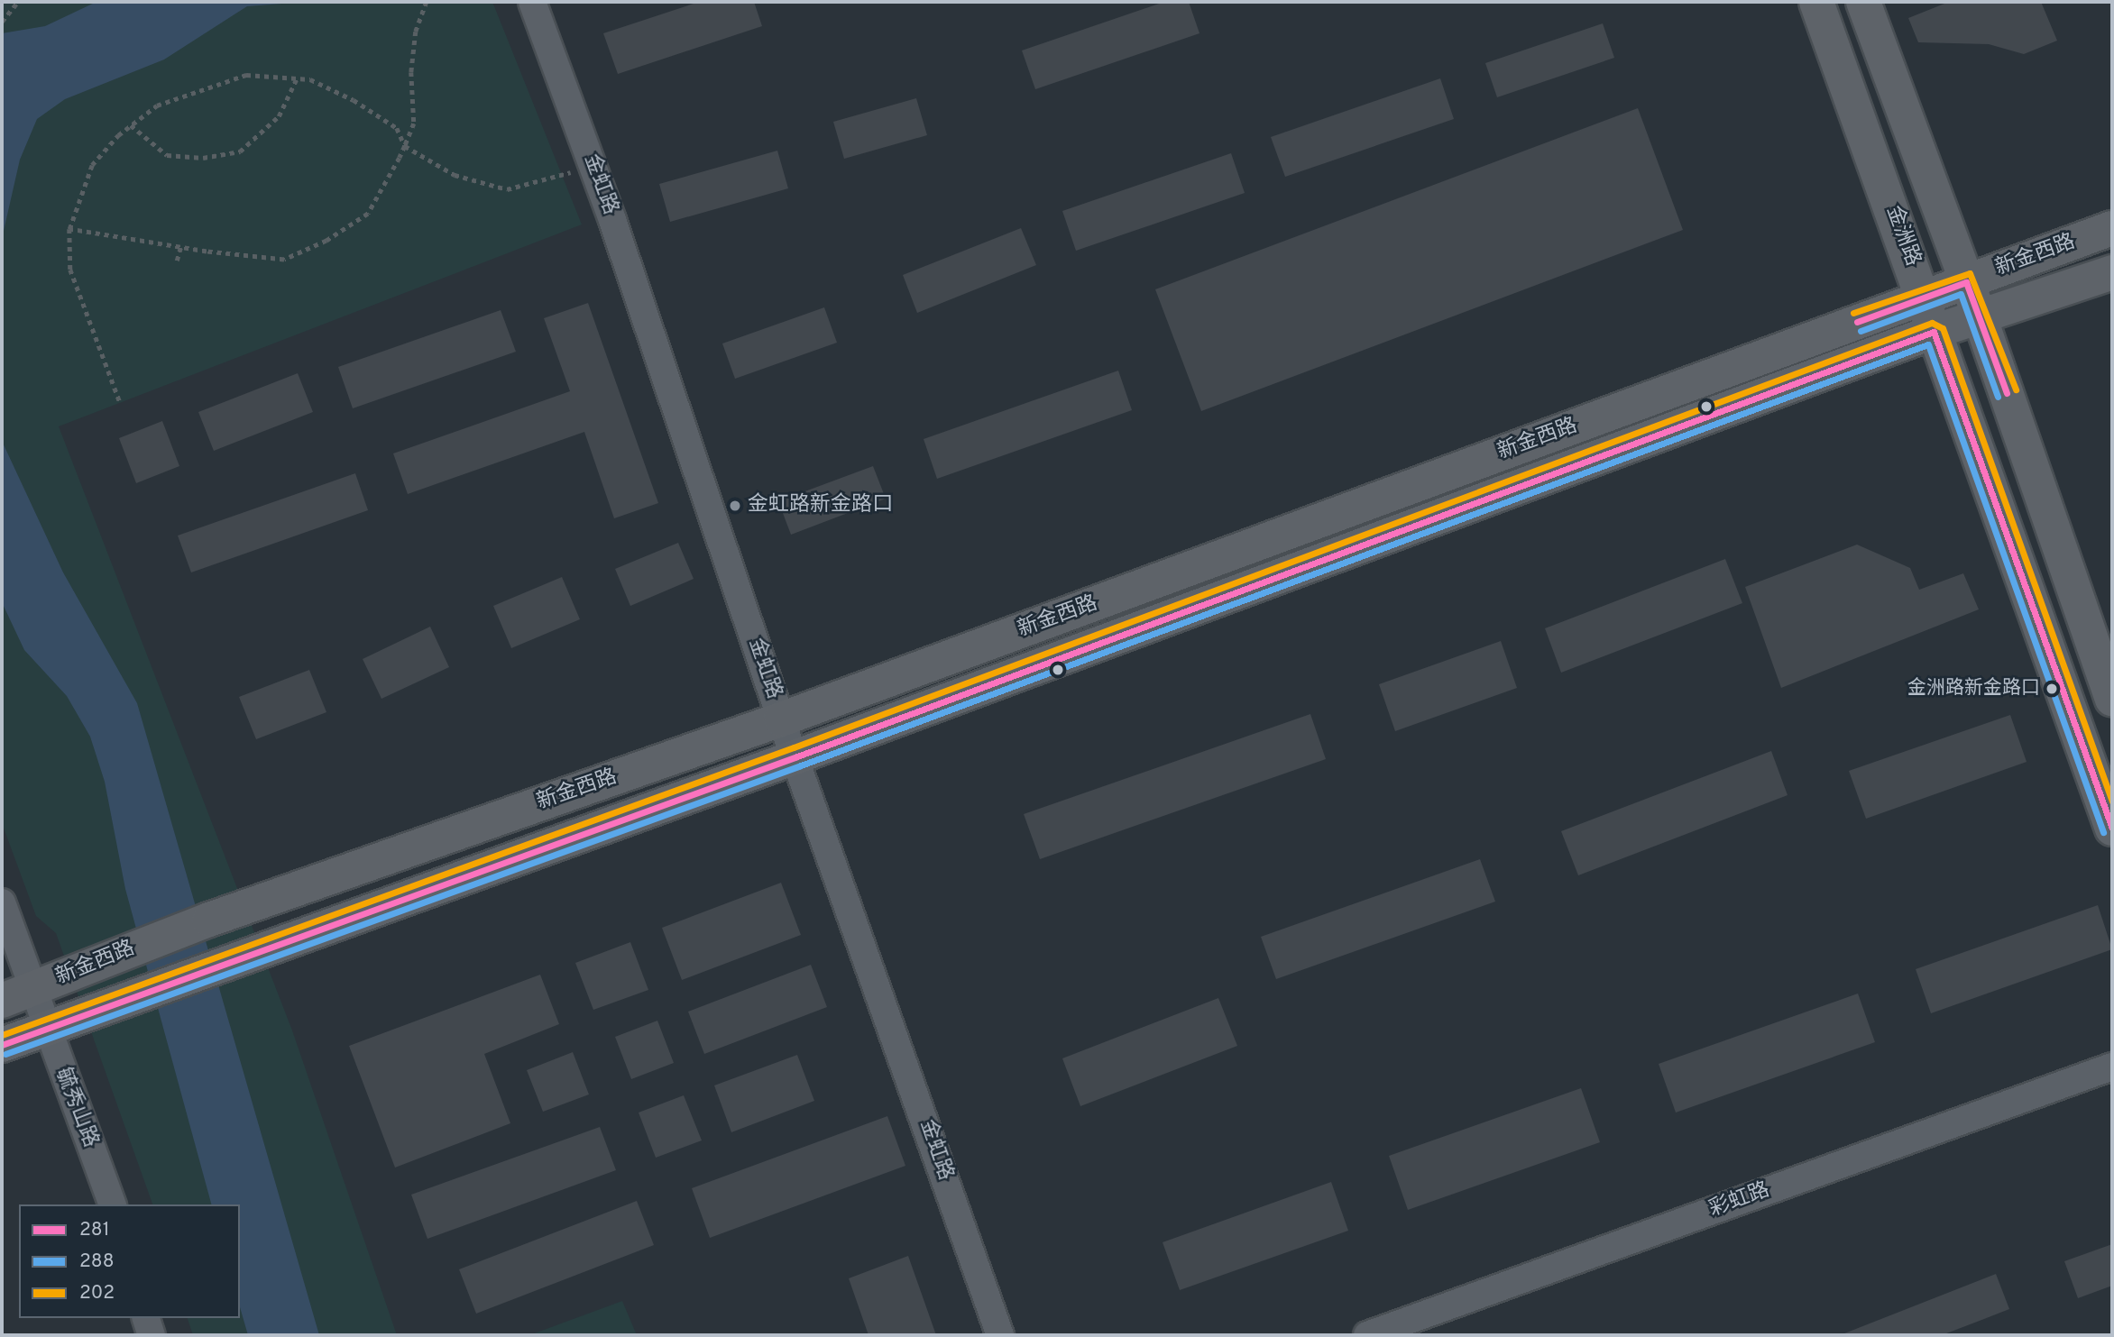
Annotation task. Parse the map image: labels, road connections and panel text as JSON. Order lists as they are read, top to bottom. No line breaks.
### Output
{"streets":{"main road":["金洲路","新金西路"],"street":["金虹路","毓秀山路","彩虹路"]},"crossings":[["金虹路","新金西路"],["金洲路","新金西路"],["新金西路","毓秀山路"]],"places":["金虹路新金路口","金洲路新金路口"],"lines":["transit line 202","transit line 281","transit line 288"],"legend":["281","288","202"]}
